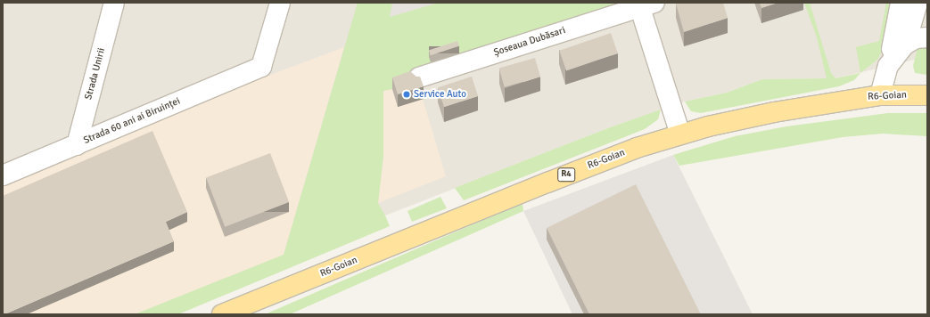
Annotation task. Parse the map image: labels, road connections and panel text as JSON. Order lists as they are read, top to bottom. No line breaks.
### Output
{"streets":{"main road":["R6-Goian","R4"],"street":["Șoseaua Dubăsari","Strada Unirii","Strada 60 ani ai Biruinței"]},"crossings":[["Șoseaua Dubăsari","R6-Goian"],["Strada Unirii","Strada 60 ani ai Biruinței"]],"places":["Service Auto"]}
